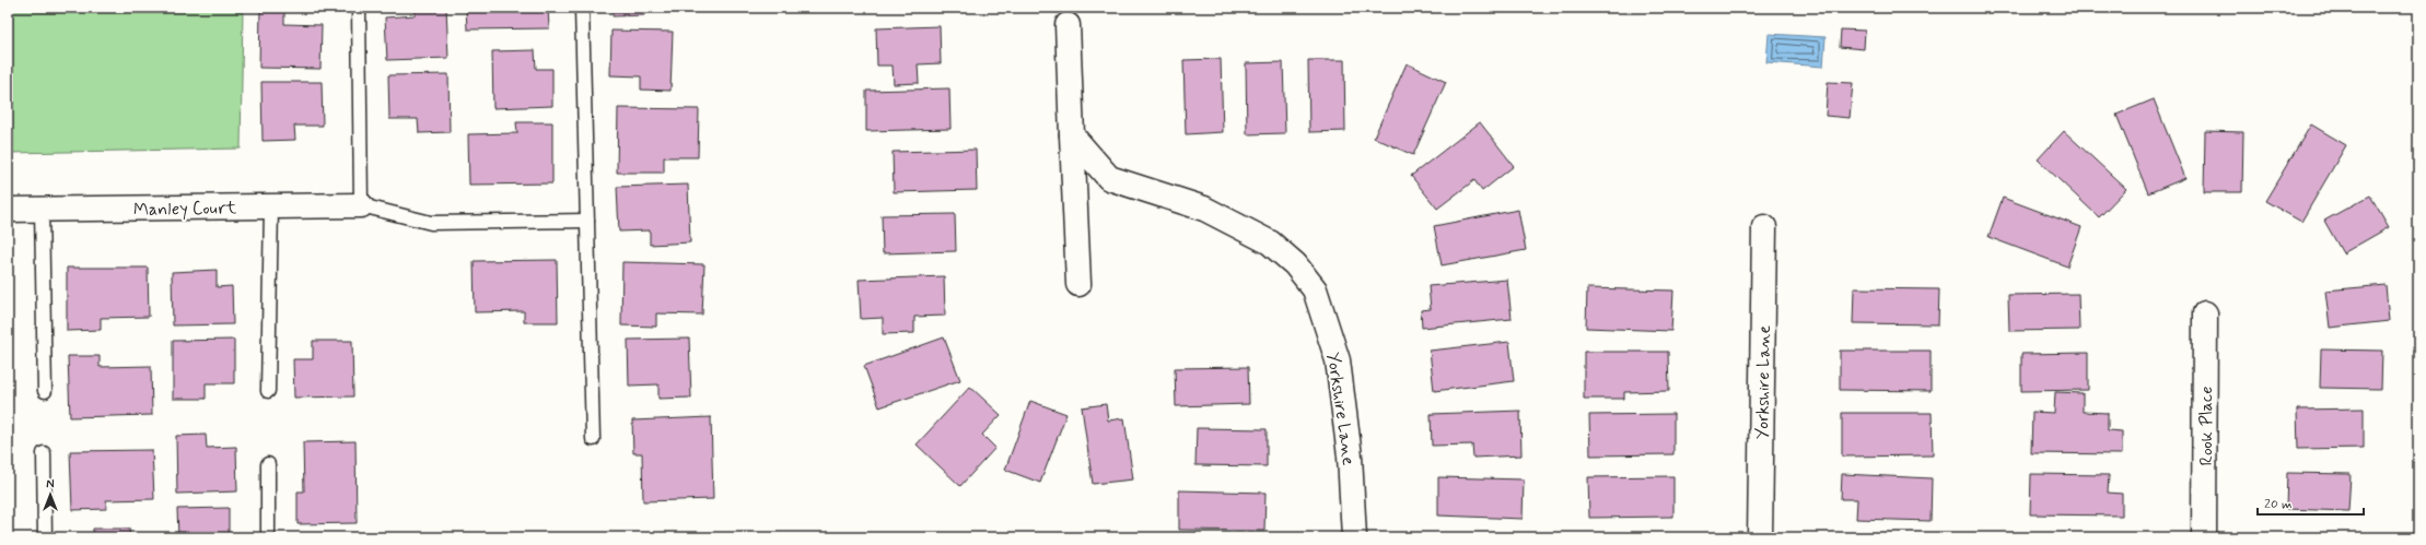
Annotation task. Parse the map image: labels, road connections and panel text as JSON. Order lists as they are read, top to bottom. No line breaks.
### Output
{"streets":{"street":["Manley Court","Yorkshire Lane","Rook Place"]},"scale_bar":"20 m","north":"top"}
